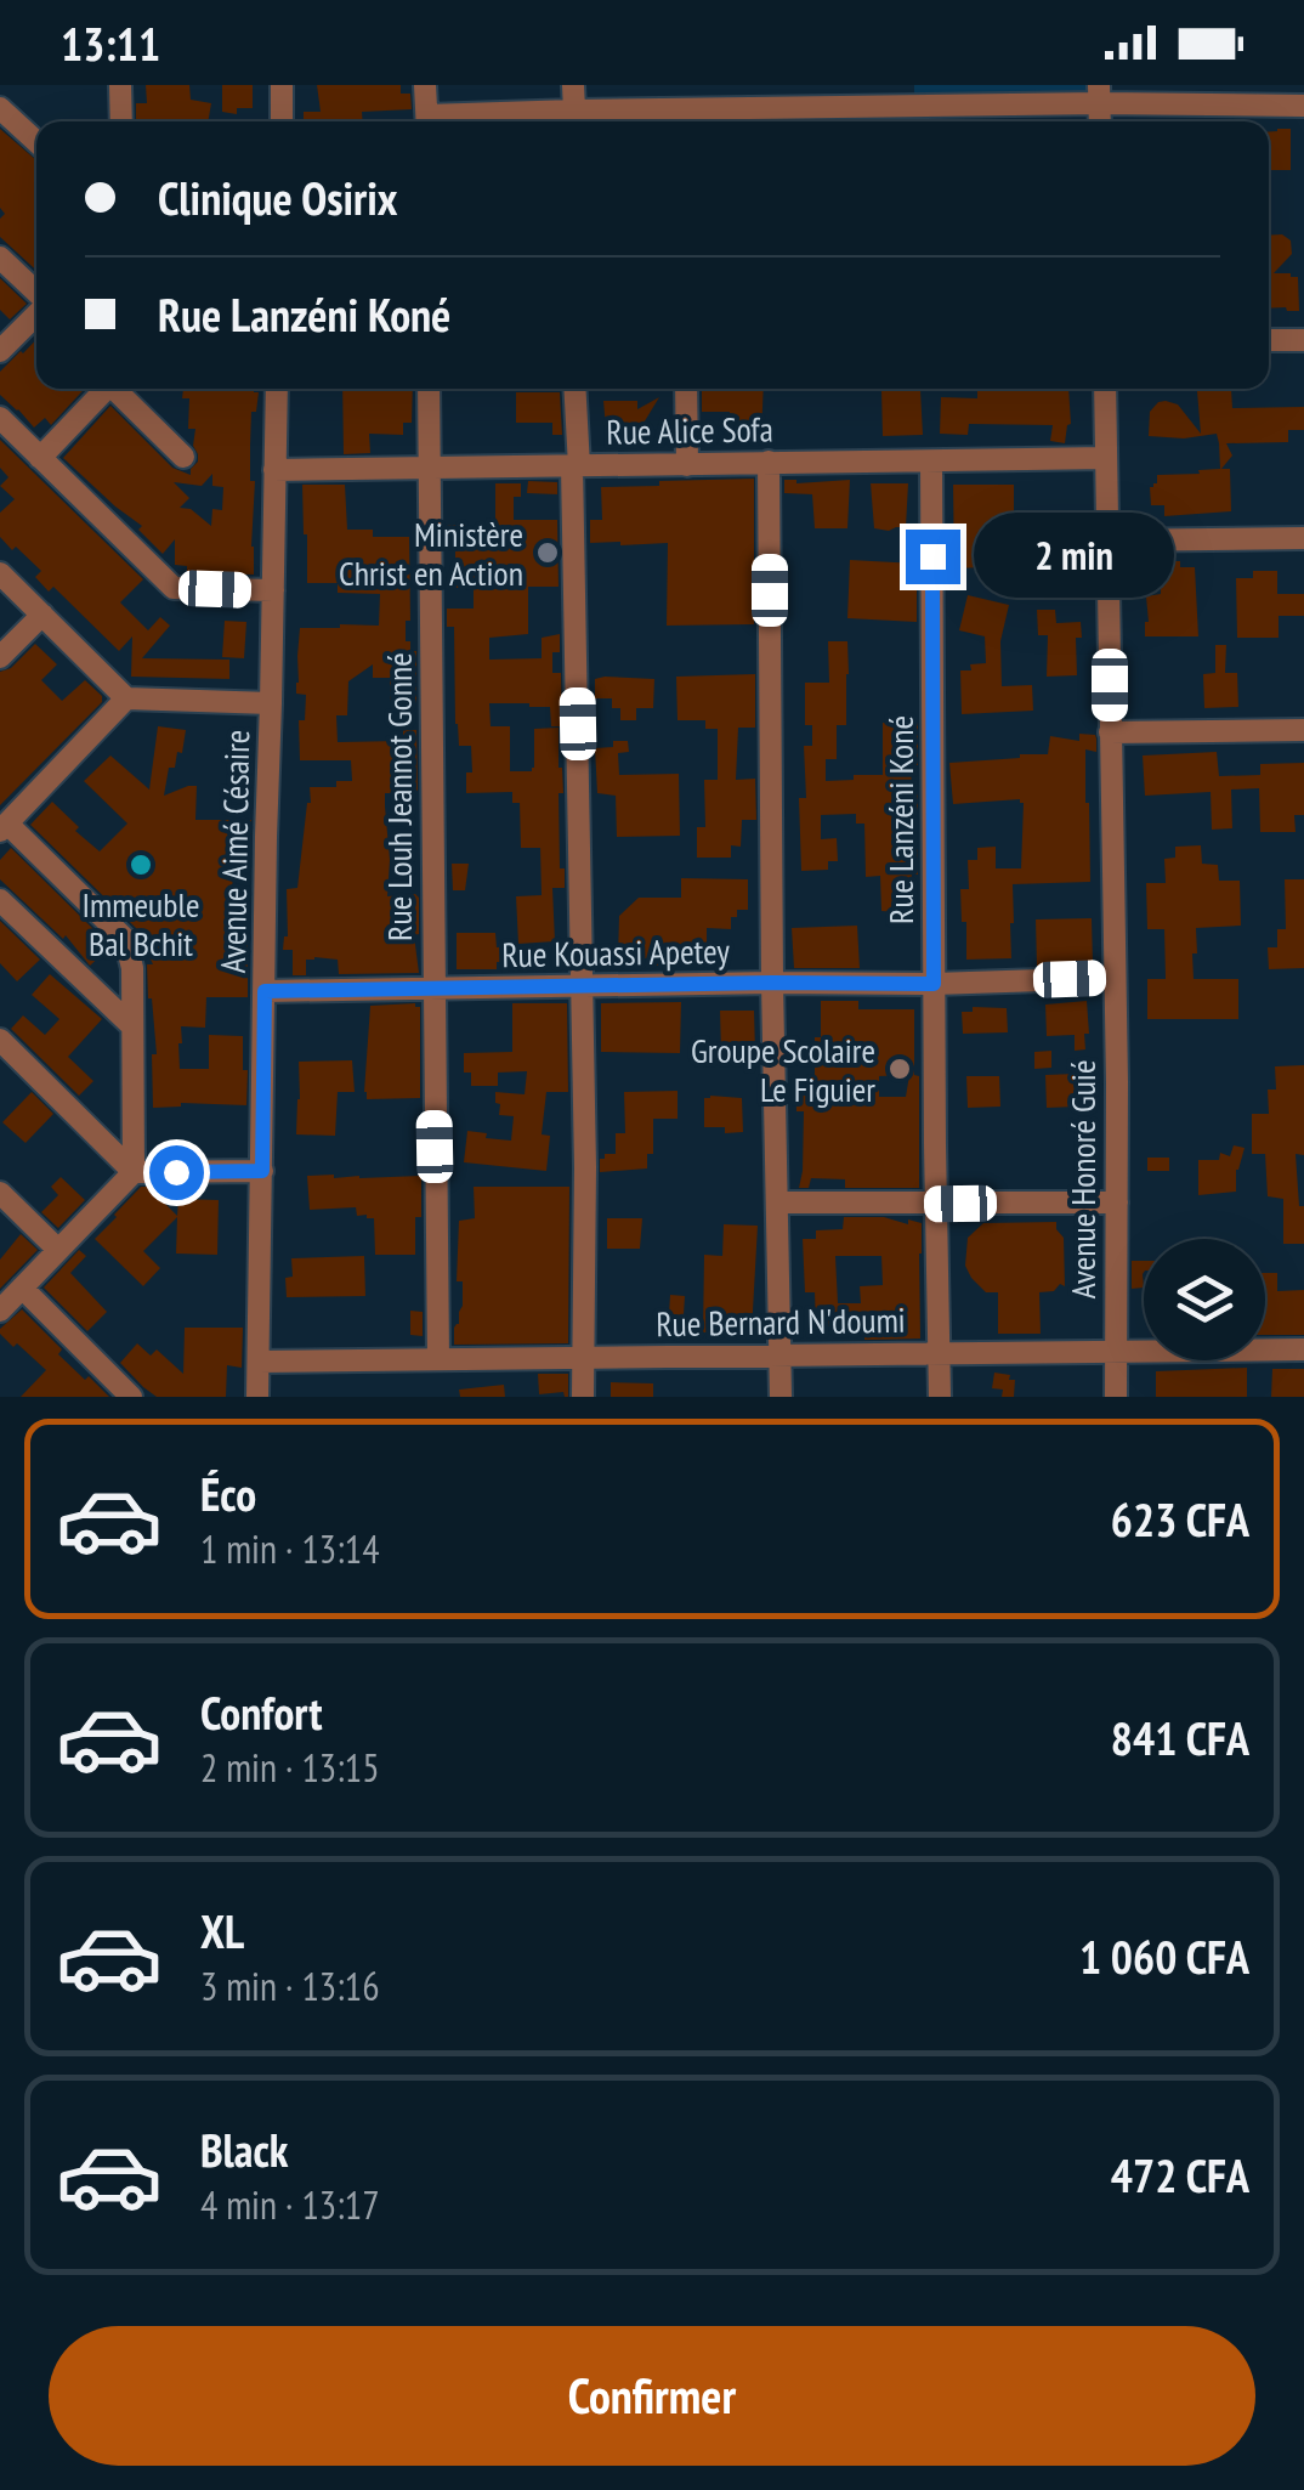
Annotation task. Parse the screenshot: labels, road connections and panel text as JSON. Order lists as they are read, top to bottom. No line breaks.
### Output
{"streets":{"street":["Rue Alice Sofa","Rue Louh Jeannot Gonné","Rue Lanzéni Koné","Avenue Aimé Césaire","Rue Kouassi Apetey","Avenue Honoré Guié","Rue Bernard N'doumi"]},"crossings":[["Rue Alice Sofa","Rue Louh Jeannot Gonné"],["Rue Alice Sofa","Rue Lanzéni Koné"],["Rue Alice Sofa","Avenue Aimé Césaire"],["Rue Alice Sofa","Avenue Honoré Guié"],["Rue Louh Jeannot Gonné","Rue Kouassi Apetey"],["Rue Louh Jeannot Gonné","Rue Bernard N'doumi"],["Rue Lanzéni Koné","Rue Kouassi Apetey"],["Rue Lanzéni Koné","Rue Bernard N'doumi"],["Avenue Aimé Césaire","Rue Kouassi Apetey"],["Avenue Aimé Césaire","Rue Bernard N'doumi"],["Rue Kouassi Apetey","Avenue Honoré Guié"],["Avenue Honoré Guié","Rue Bernard N'doumi"]],"places":["Ministère Christ en Action","Immeuble Bal Bchit","Groupe Scolaire Le Figuier"],"page":{"status":"13:11","banner":["Clinique Osirix","Rue Lanzéni Koné"],"bubble":"2 min","list":[{"name":"Éco","note":"1 min · 13:14","value":"623 CFA"},{"name":"Confort","note":"2 min · 13:15","value":"841 CFA"},{"name":"XL","note":"3 min · 13:16","value":"1 060 CFA"},{"name":"Black","note":"4 min · 13:17","value":"472 CFA"}],"buttons":"Confirmer"}}
